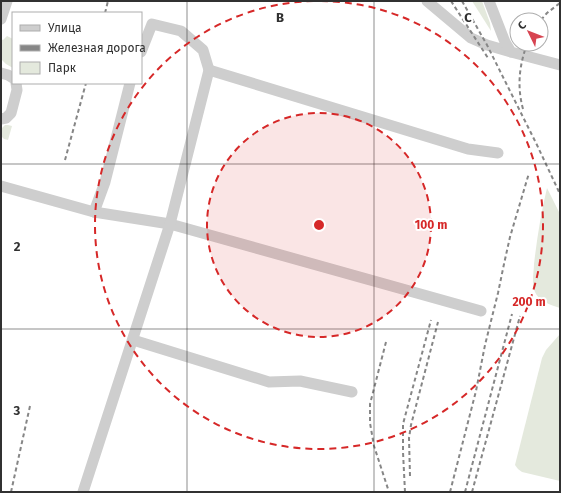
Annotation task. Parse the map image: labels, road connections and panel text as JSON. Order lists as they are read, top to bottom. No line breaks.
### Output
{"legend":["Улица","Железная дорога","Парк"],"north":"top left","grid":{"columns":["B","C"],"rows":["2","3"]},"rings":["100 m","200 m"]}
